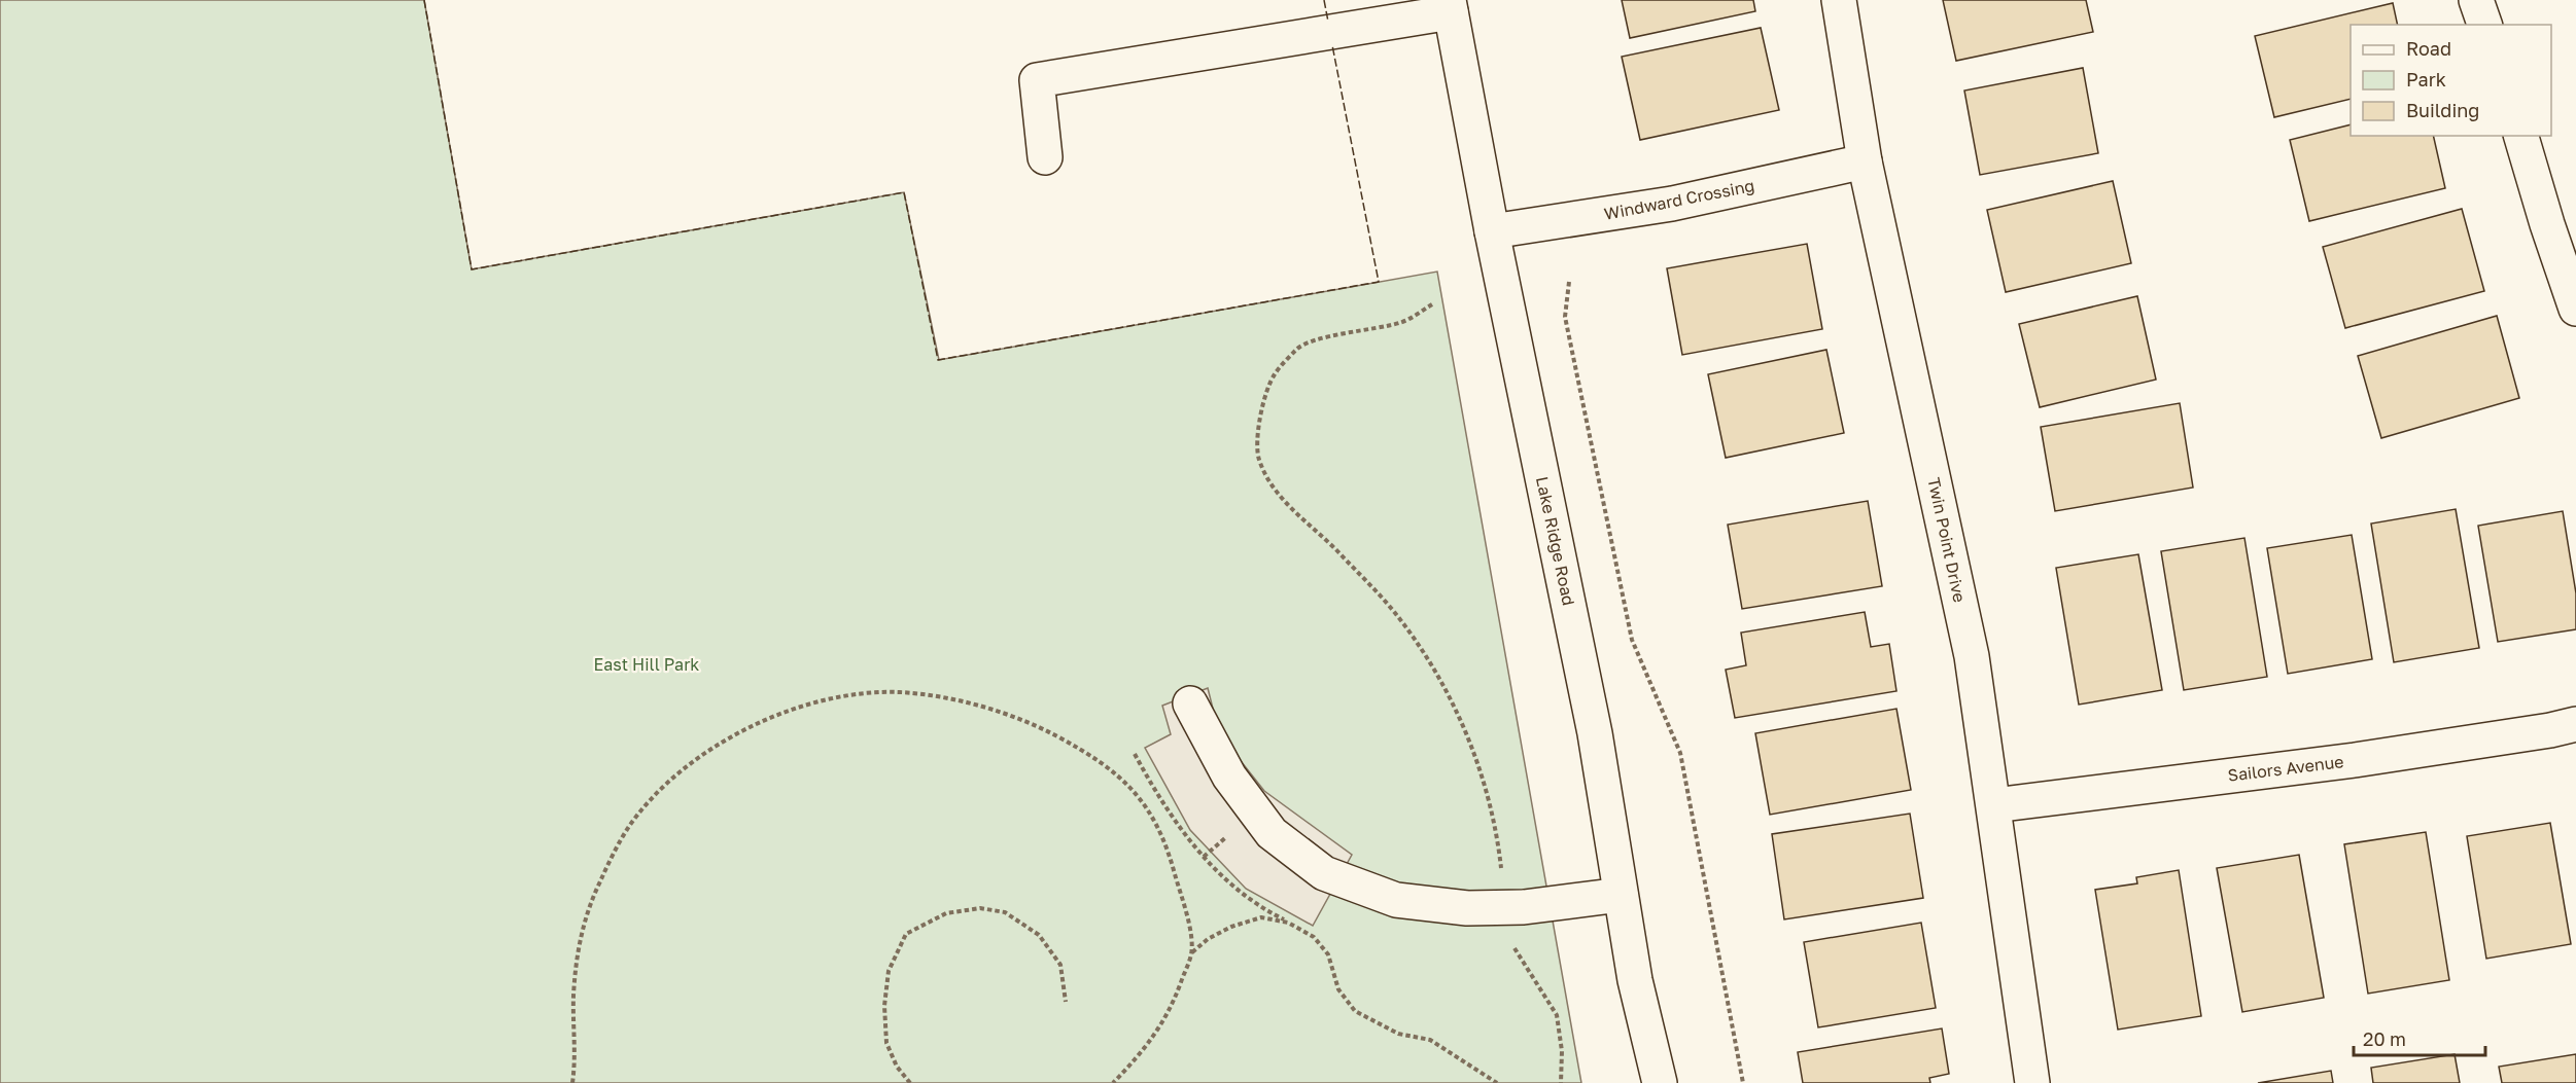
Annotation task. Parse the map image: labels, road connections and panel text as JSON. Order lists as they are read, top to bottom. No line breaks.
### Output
{"streets":{"street":["Windward Crossing","Twin Point Drive","Lake Ridge Road","Sailors Avenue"]},"crossings":[["Windward Crossing","Twin Point Drive"],["Windward Crossing","Lake Ridge Road"],["Twin Point Drive","Sailors Avenue"]],"parks":["East Hill Park"],"legend":["Road","Park","Building"],"scale_bar":"20 m"}
